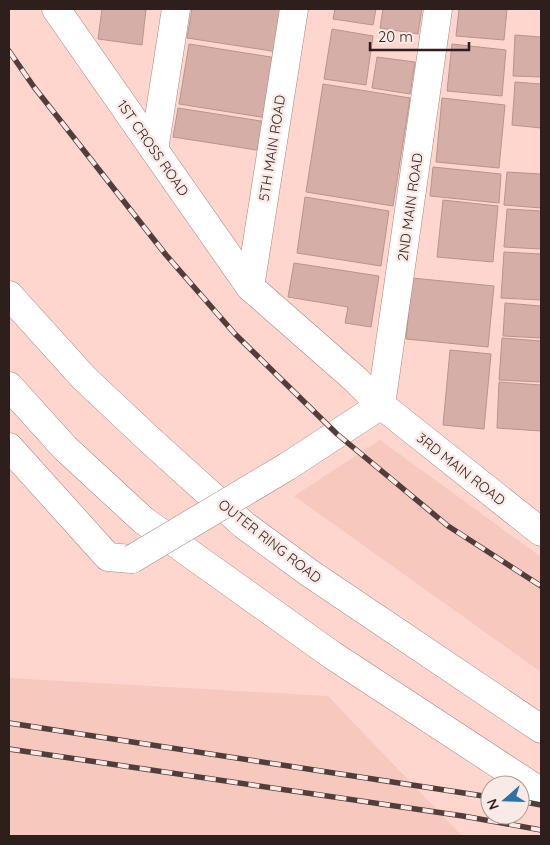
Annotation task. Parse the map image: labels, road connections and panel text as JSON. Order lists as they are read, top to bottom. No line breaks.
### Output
{"streets":{"main road":["1ST CROSS ROAD","5TH MAIN ROAD","2ND MAIN ROAD","3RD MAIN ROAD","OUTER RING ROAD"]},"crossings":[["1ST CROSS ROAD","5TH MAIN ROAD"],["1ST CROSS ROAD","2ND MAIN ROAD"],["1ST CROSS ROAD","3RD MAIN ROAD"],["2ND MAIN ROAD","3RD MAIN ROAD"]],"scale_bar":"20 m","north":"left"}
